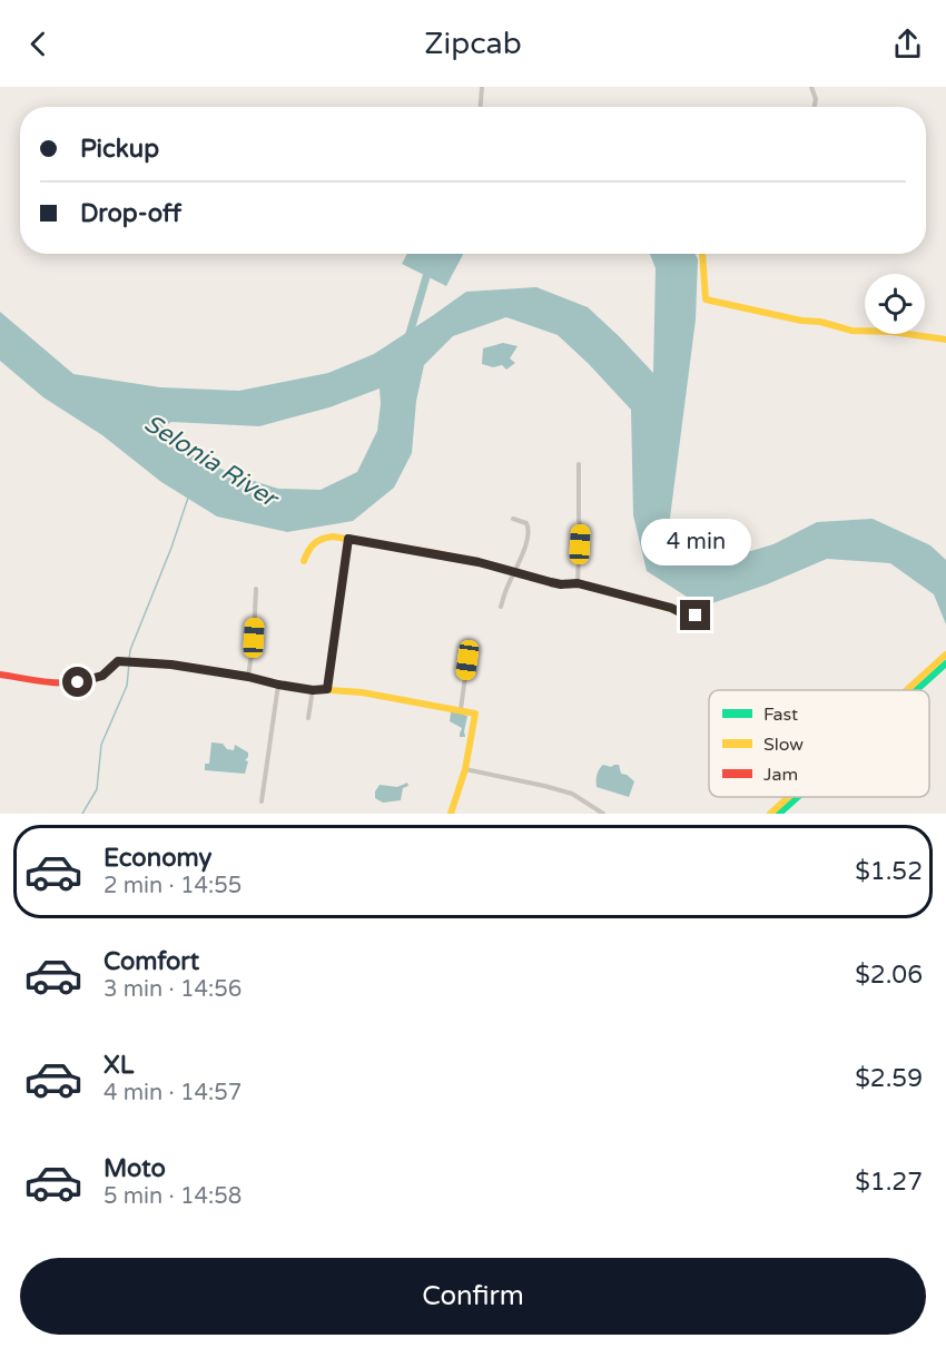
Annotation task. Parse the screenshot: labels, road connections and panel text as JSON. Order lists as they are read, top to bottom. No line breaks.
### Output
{"water":["Selonia River"],"legend":["Fast","Slow","Jam"],"page":{"header":"Zipcab","banner":["Pickup","Drop-off"],"bubble":"4 min","list":[{"name":"Economy","note":"2 min · 14:55","value":"$1.52"},{"name":"Comfort","note":"3 min · 14:56","value":"$2.06"},{"name":"XL","note":"4 min · 14:57","value":"$2.59"},{"name":"Moto","note":"5 min · 14:58","value":"$1.27"}],"buttons":"Confirm"}}
